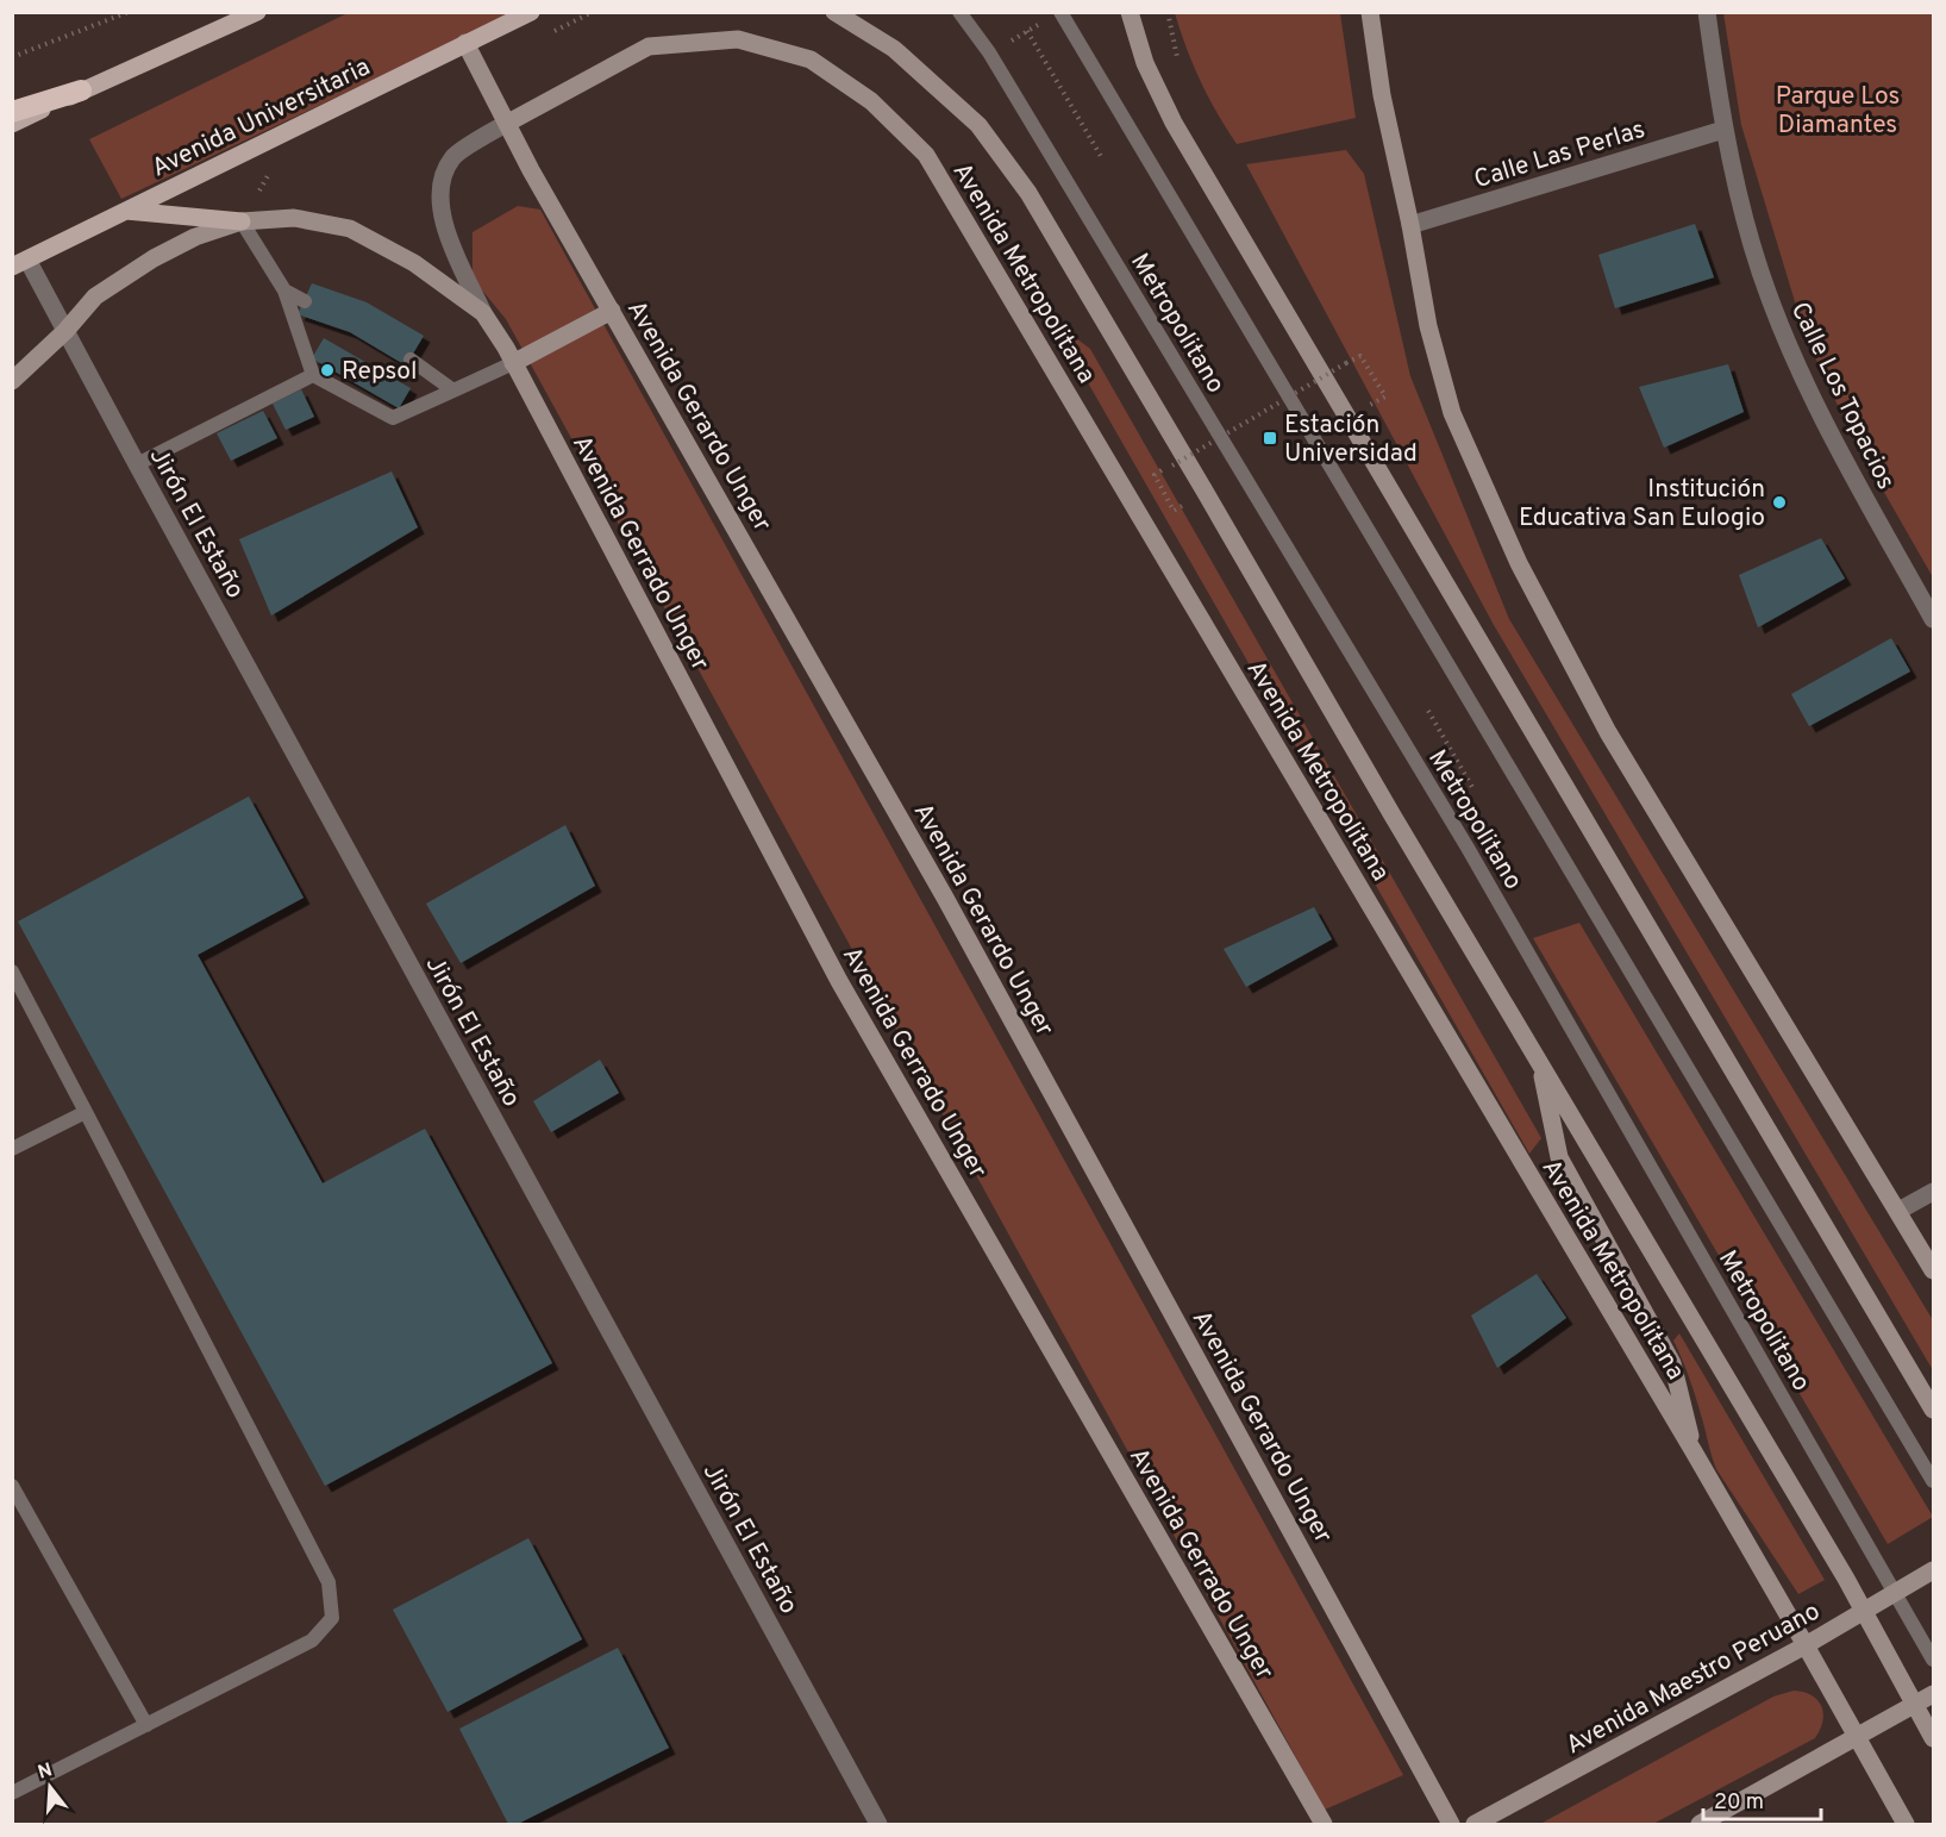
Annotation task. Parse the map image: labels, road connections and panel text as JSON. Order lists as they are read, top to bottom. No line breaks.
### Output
{"streets":{"main road":["Avenida Universitaria","Avenida Metropolitana","Avenida Gerardo Unger","Avenida Gerrado Unger","Avenida Maestro Peruano"],"street":["Calle Las Perlas","Calle Los Topacios","Jirón El Estaño"],"lane":["Metropolitano"]},"crossings":[["Avenida Universitaria","Avenida Gerardo Unger"],["Avenida Universitaria","Jirón El Estaño"],["Calle Las Perlas","Calle Los Topacios"],["Avenida Metropolitana","Avenida Gerardo Unger"],["Avenida Metropolitana","Avenida Gerrado Unger"],["Avenida Metropolitana","Avenida Maestro Peruano"],["Metropolitano","Avenida Maestro Peruano"],["Avenida Gerardo Unger","Avenida Gerrado Unger"],["Jirón El Estaño","Avenida Gerrado Unger"]],"parks":["Parque Los Diamantes"],"places":{"other":["Repsol","Institución Educativa San Eulogio"],"transit":["Estación Universidad"]},"scale_bar":"20 m","north":"top"}
